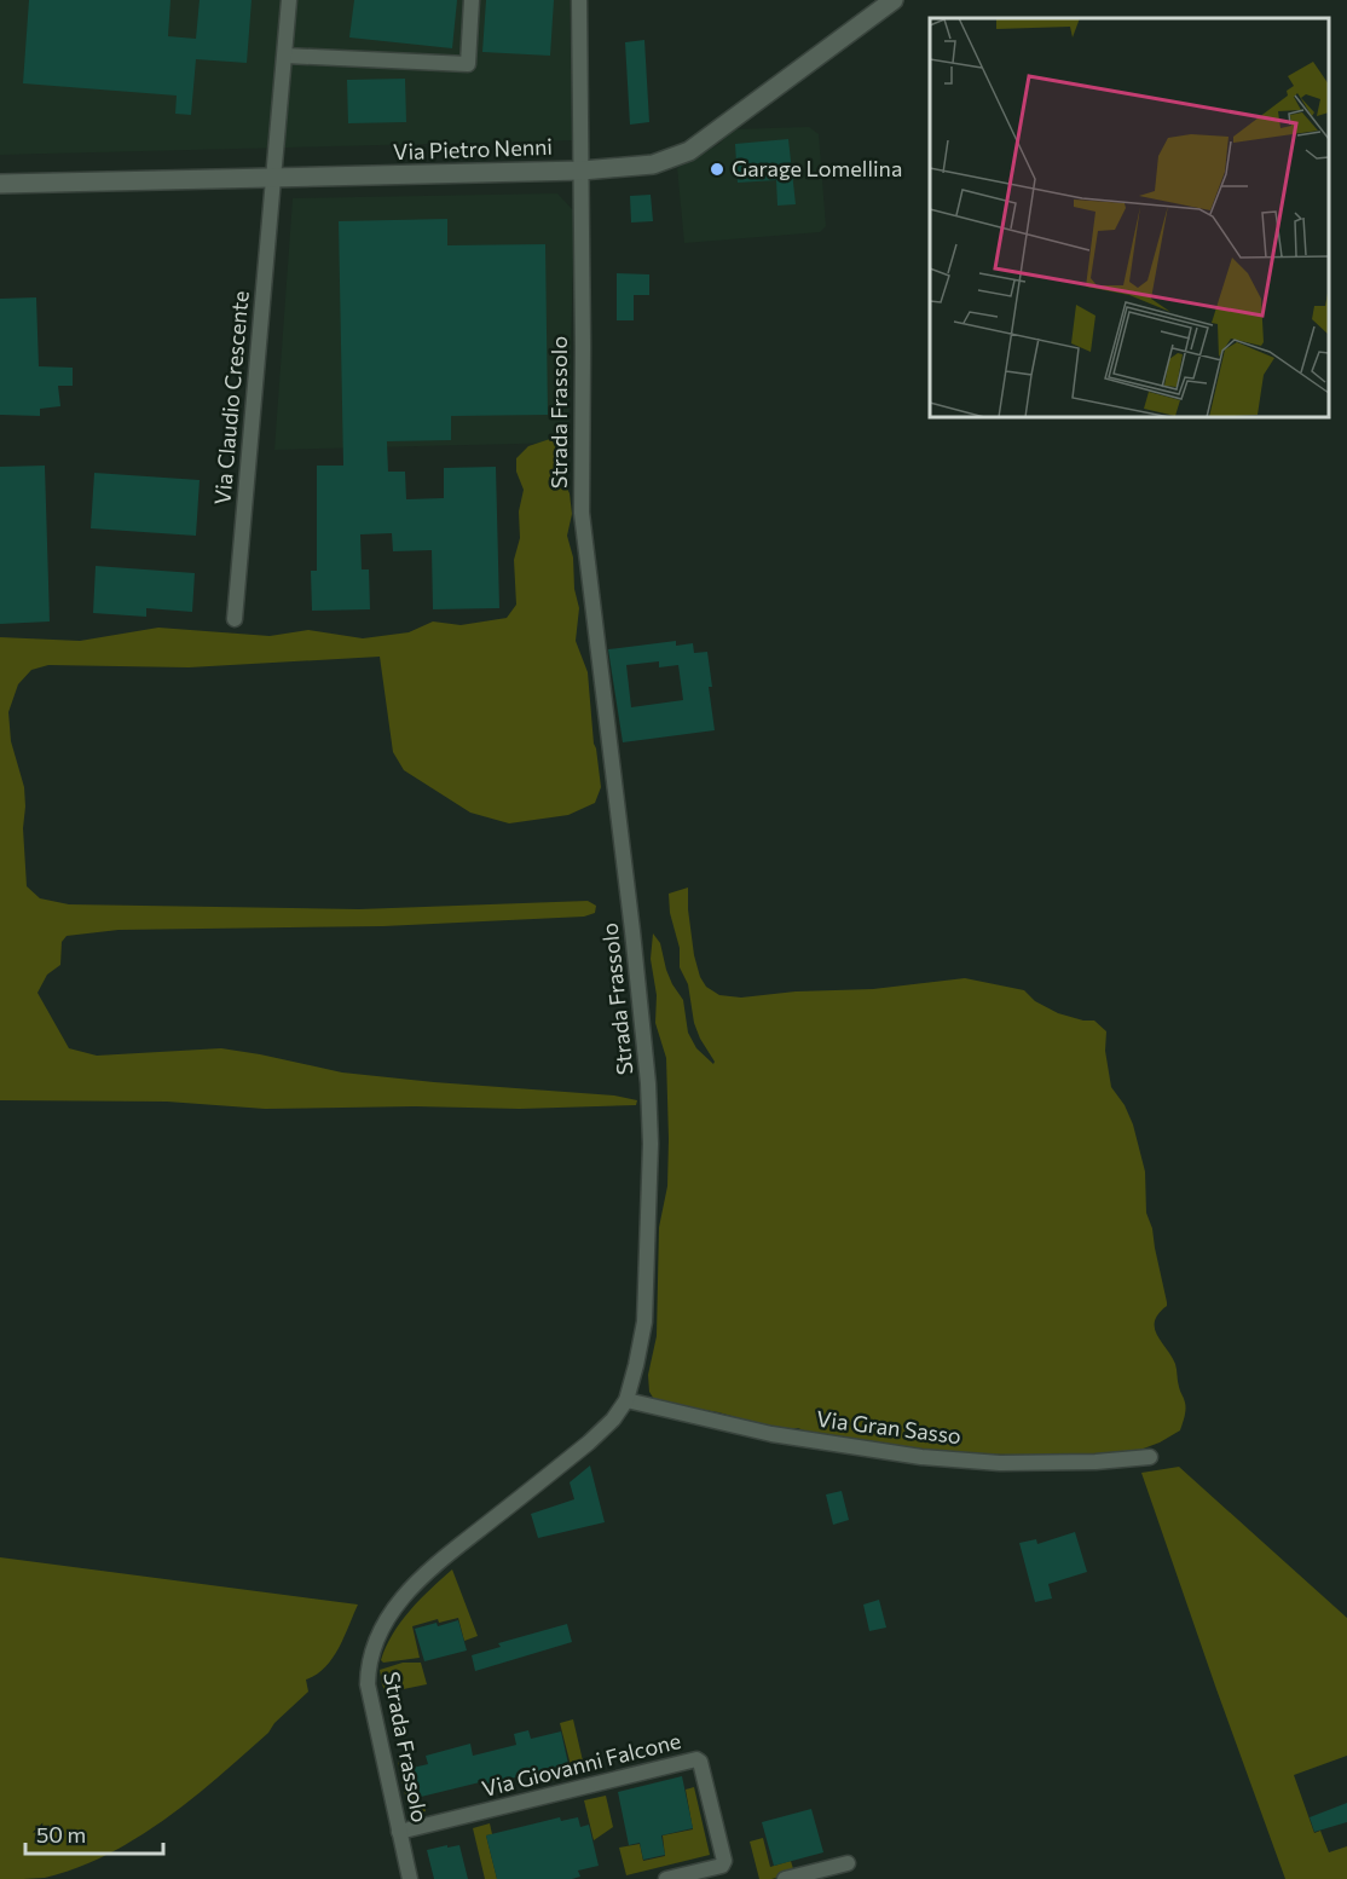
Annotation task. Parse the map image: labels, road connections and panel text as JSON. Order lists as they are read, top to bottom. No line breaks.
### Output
{"streets":{"street":["Via Pietro Nenni","Via Claudio Crescente","Strada Frassolo","Via Gran Sasso","Via Giovanni Falcone"]},"crossings":[["Via Pietro Nenni","Via Claudio Crescente"],["Via Pietro Nenni","Strada Frassolo"],["Strada Frassolo","Via Gran Sasso"],["Strada Frassolo","Via Giovanni Falcone"]],"places":["Garage Lomellina"],"scale_bar":"50 m"}
